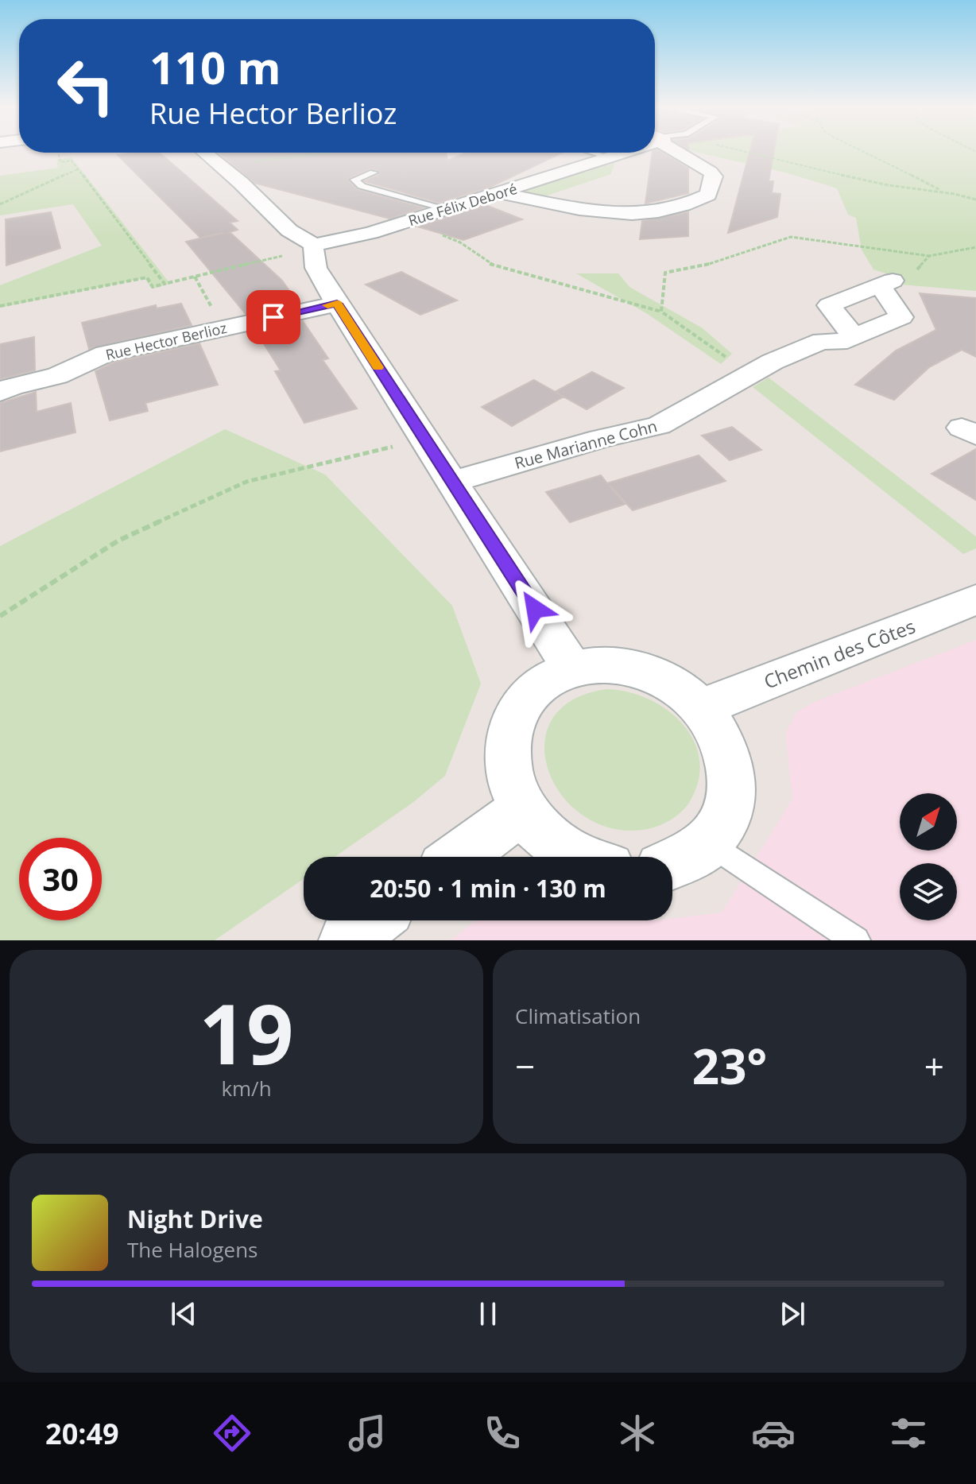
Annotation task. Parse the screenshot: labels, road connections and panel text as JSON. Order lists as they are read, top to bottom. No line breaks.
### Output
{"streets":{"street":["Rue Félix Deboré","Rue Hector Berlioz","Rue Marianne Cohn","Chemin des Côtes"]},"north":"top right","page":{"turn":["110 m","Rue Hector Berlioz"],"limit":"30","trip":"20:50 · 1 min · 130 m","tile":[["19","km/h"],"Climatisation"],"heat":["−","23°","+"],"song":["Night Drive","The Halogens"],"tabs":"20:49"}}
